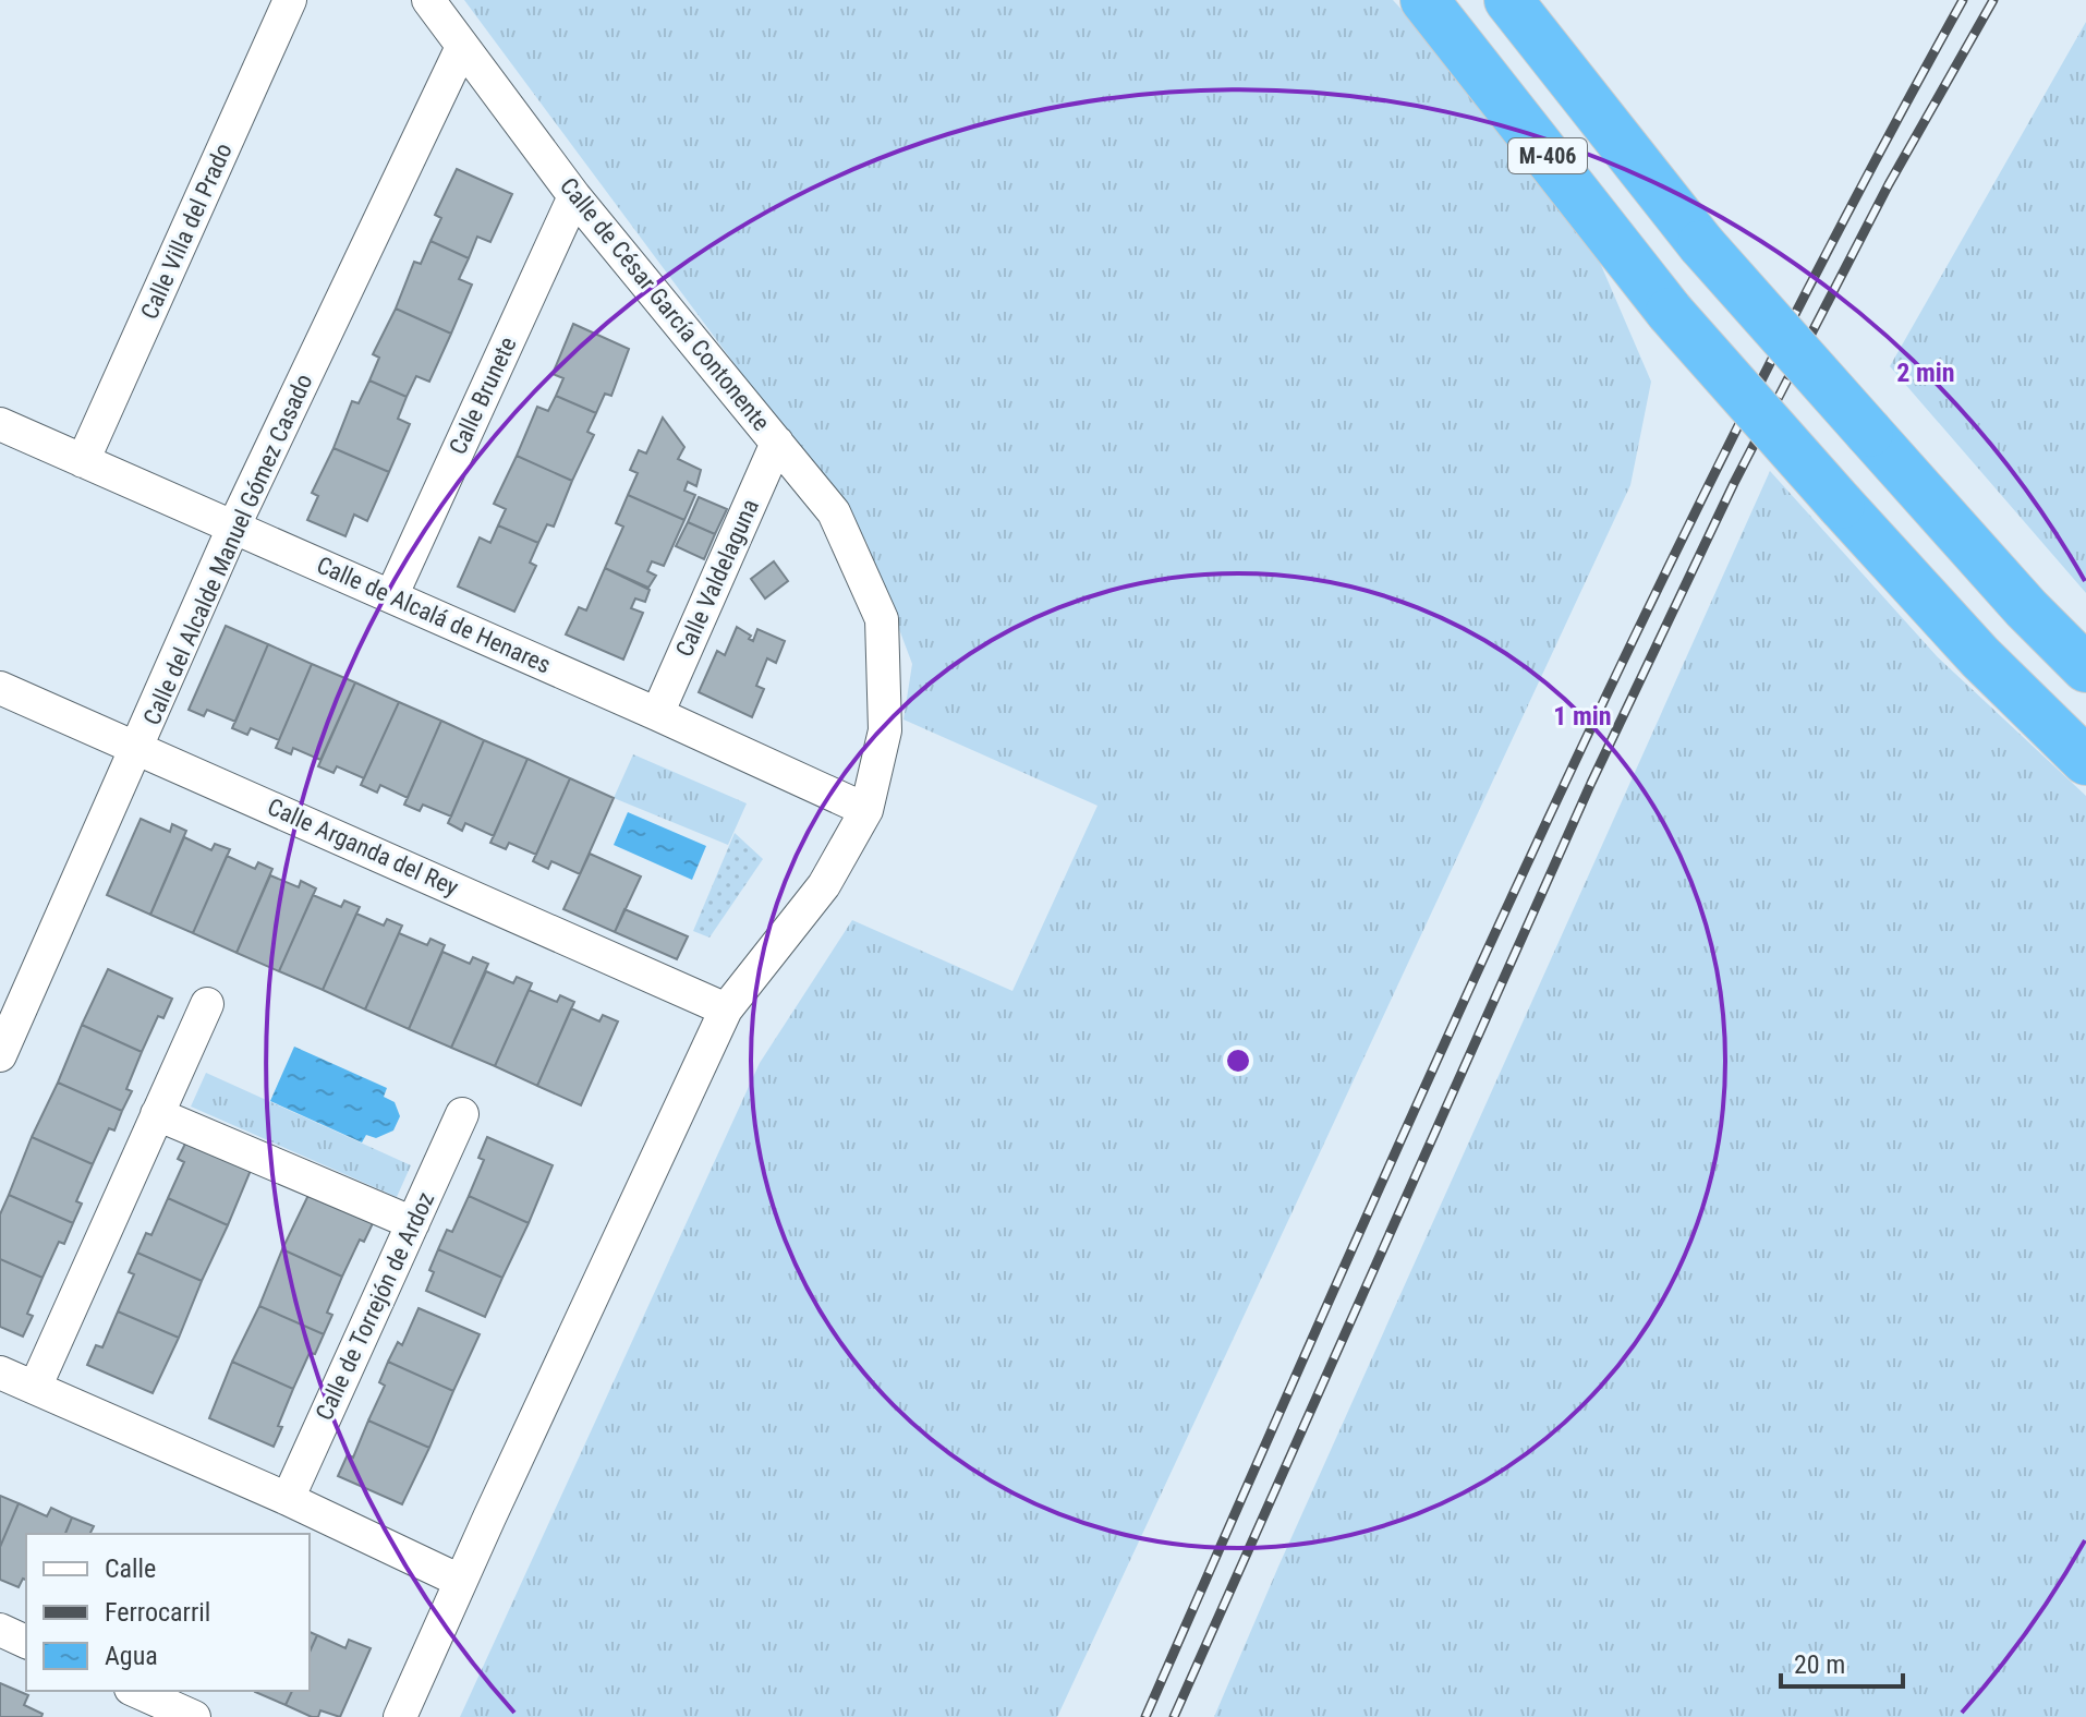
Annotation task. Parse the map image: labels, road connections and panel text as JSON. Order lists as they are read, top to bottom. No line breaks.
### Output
{"streets":{"highway":["M-406"],"street":["Calle Villa del Prado","Calle de César García Contonente","Calle Brunete","Calle del Alcalde Manuel Gómez Casado","Calle Valdelaguna","Calle de Alcalá de Henares","Calle Arganda del Rey","Calle de Torrejón de Ardoz"]},"crossings":[["Calle Villa del Prado","Calle de Alcalá de Henares"],["Calle de César García Contonente","Calle Brunete"],["Calle de César García Contonente","Calle del Alcalde Manuel Gómez Casado"],["Calle de César García Contonente","Calle Valdelaguna"],["Calle de César García Contonente","Calle de Alcalá de Henares"],["Calle Brunete","Calle de Alcalá de Henares"],["Calle del Alcalde Manuel Gómez Casado","Calle de Alcalá de Henares"],["Calle del Alcalde Manuel Gómez Casado","Calle Arganda del Rey"],["Calle Valdelaguna","Calle de Alcalá de Henares"]],"legend":["Calle","Ferrocarril","Agua"],"scale_bar":"20 m","rings":["2 min","1 min"]}
